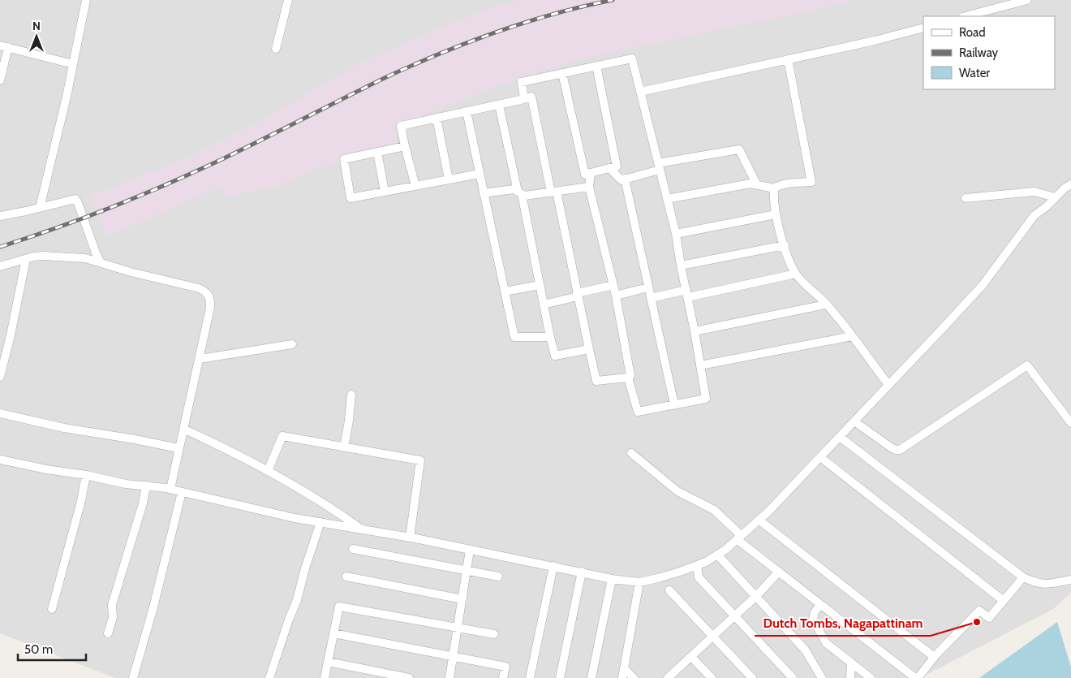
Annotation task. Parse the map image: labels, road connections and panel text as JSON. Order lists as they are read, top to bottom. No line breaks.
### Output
{"places":["Dutch Tombs, Nagapattinam"],"legend":["Road","Railway","Water"],"scale_bar":"50 m","north":"top"}
